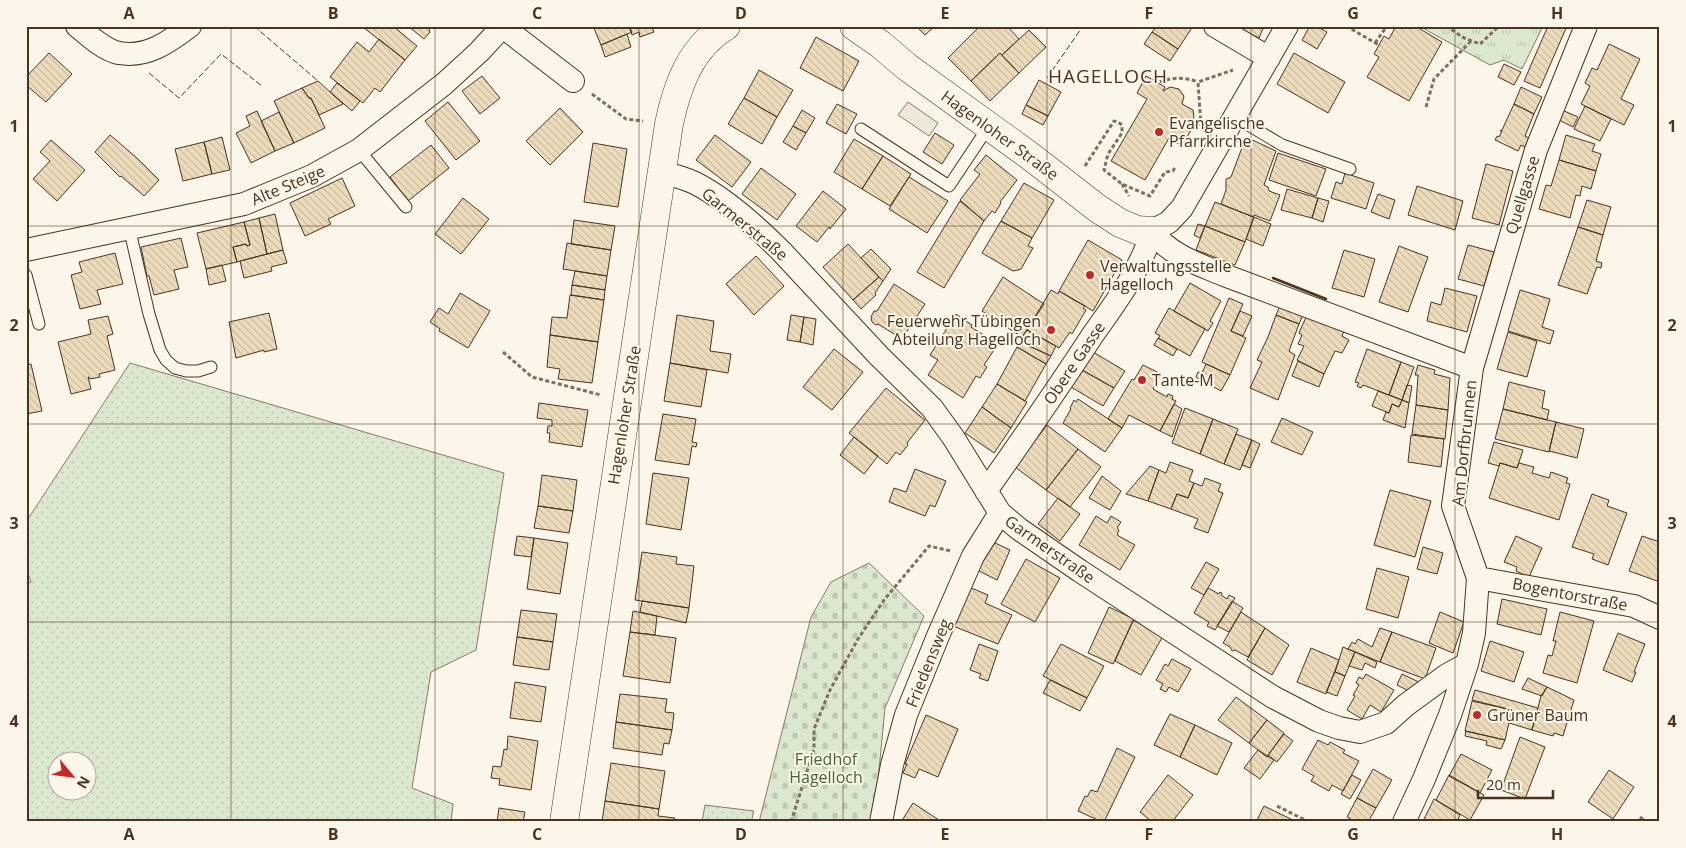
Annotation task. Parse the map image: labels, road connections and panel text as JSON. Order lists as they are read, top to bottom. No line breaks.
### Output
{"streets":{"street":["Hagenloher Straße","Alte Steige","Quellgasse","Garmerstraße","Obere Gasse","Am Dorfbrunnen","Bogentorstraße","Friedensweg"]},"crossings":[["Hagenloher Straße","Garmerstraße"],["Hagenloher Straße","Obere Gasse"],["Hagenloher Straße","Am Dorfbrunnen"],["Quellgasse","Am Dorfbrunnen"],["Garmerstraße","Obere Gasse"],["Garmerstraße","Am Dorfbrunnen"],["Garmerstraße","Friedensweg"],["Obere Gasse","Am Dorfbrunnen"],["Am Dorfbrunnen","Bogentorstraße"]],"districts":["HAGELLOCH"],"parks":["Friedhof Hagelloch"],"places":["Evangelische Pfarrkirche","Verwaltungsstelle Hagelloch","Feuerwehr Tübingen Abteilung Hagelloch","Tante-M","Grüner Baum"],"scale_bar":"20 m","north":"bottom right","grid":{"columns":["A","B","C","D","E","F","G","H"],"rows":["1","2","3","4"]}}
